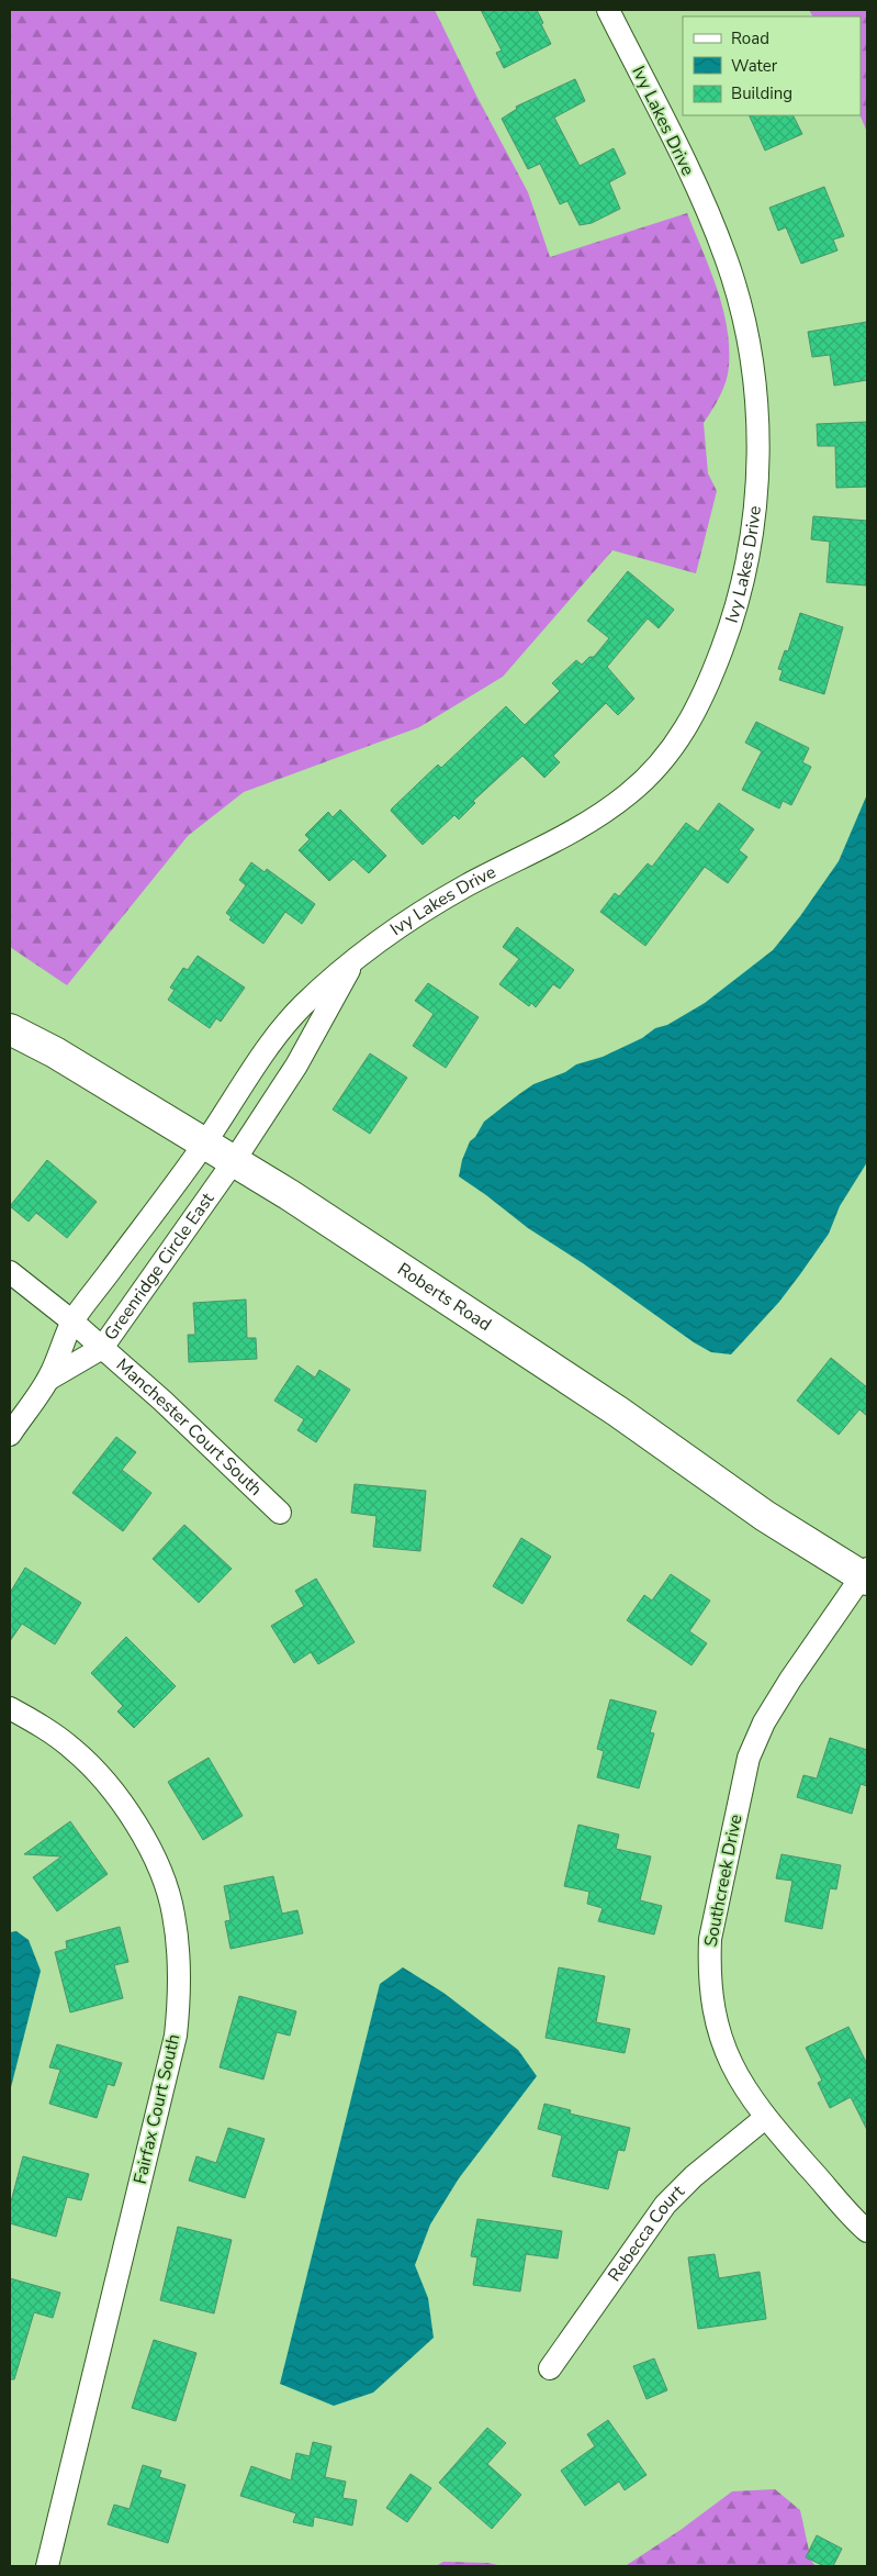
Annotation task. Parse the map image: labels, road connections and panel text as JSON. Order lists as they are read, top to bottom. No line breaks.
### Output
{"streets":{"main road":["Roberts Road"],"street":["Ivy Lakes Drive","Greenridge Circle East","Manchester Court South","Southcreek Drive","Fairfax Court South","Rebecca Court"]},"crossings":[["Ivy Lakes Drive","Greenridge Circle East"],["Ivy Lakes Drive","Roberts Road"],["Greenridge Circle East","Roberts Road"],["Greenridge Circle East","Manchester Court South"],["Roberts Road","Southcreek Drive"],["Southcreek Drive","Rebecca Court"]],"legend":["Road","Water","Building"]}
